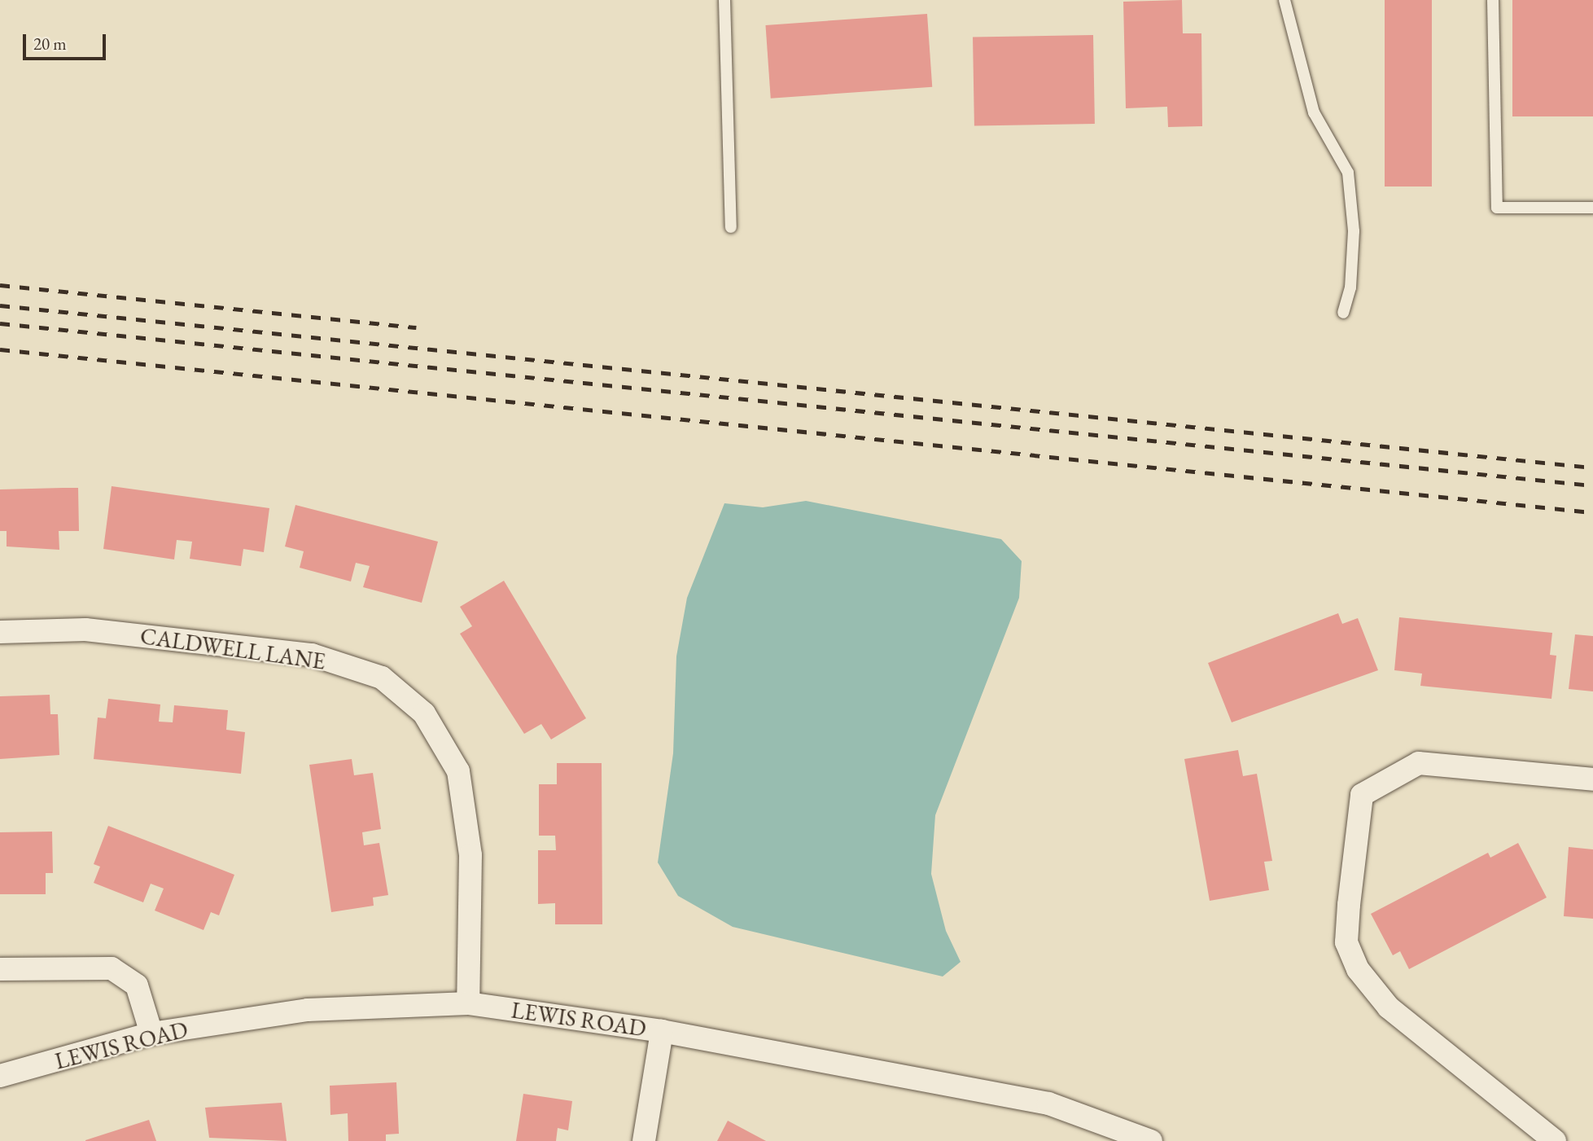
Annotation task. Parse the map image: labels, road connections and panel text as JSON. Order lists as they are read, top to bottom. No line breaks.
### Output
{"streets":{"street":["CALDWELL LANE","LEWIS ROAD"]},"crossings":[["CALDWELL LANE","LEWIS ROAD"]],"scale_bar":"20 m"}
